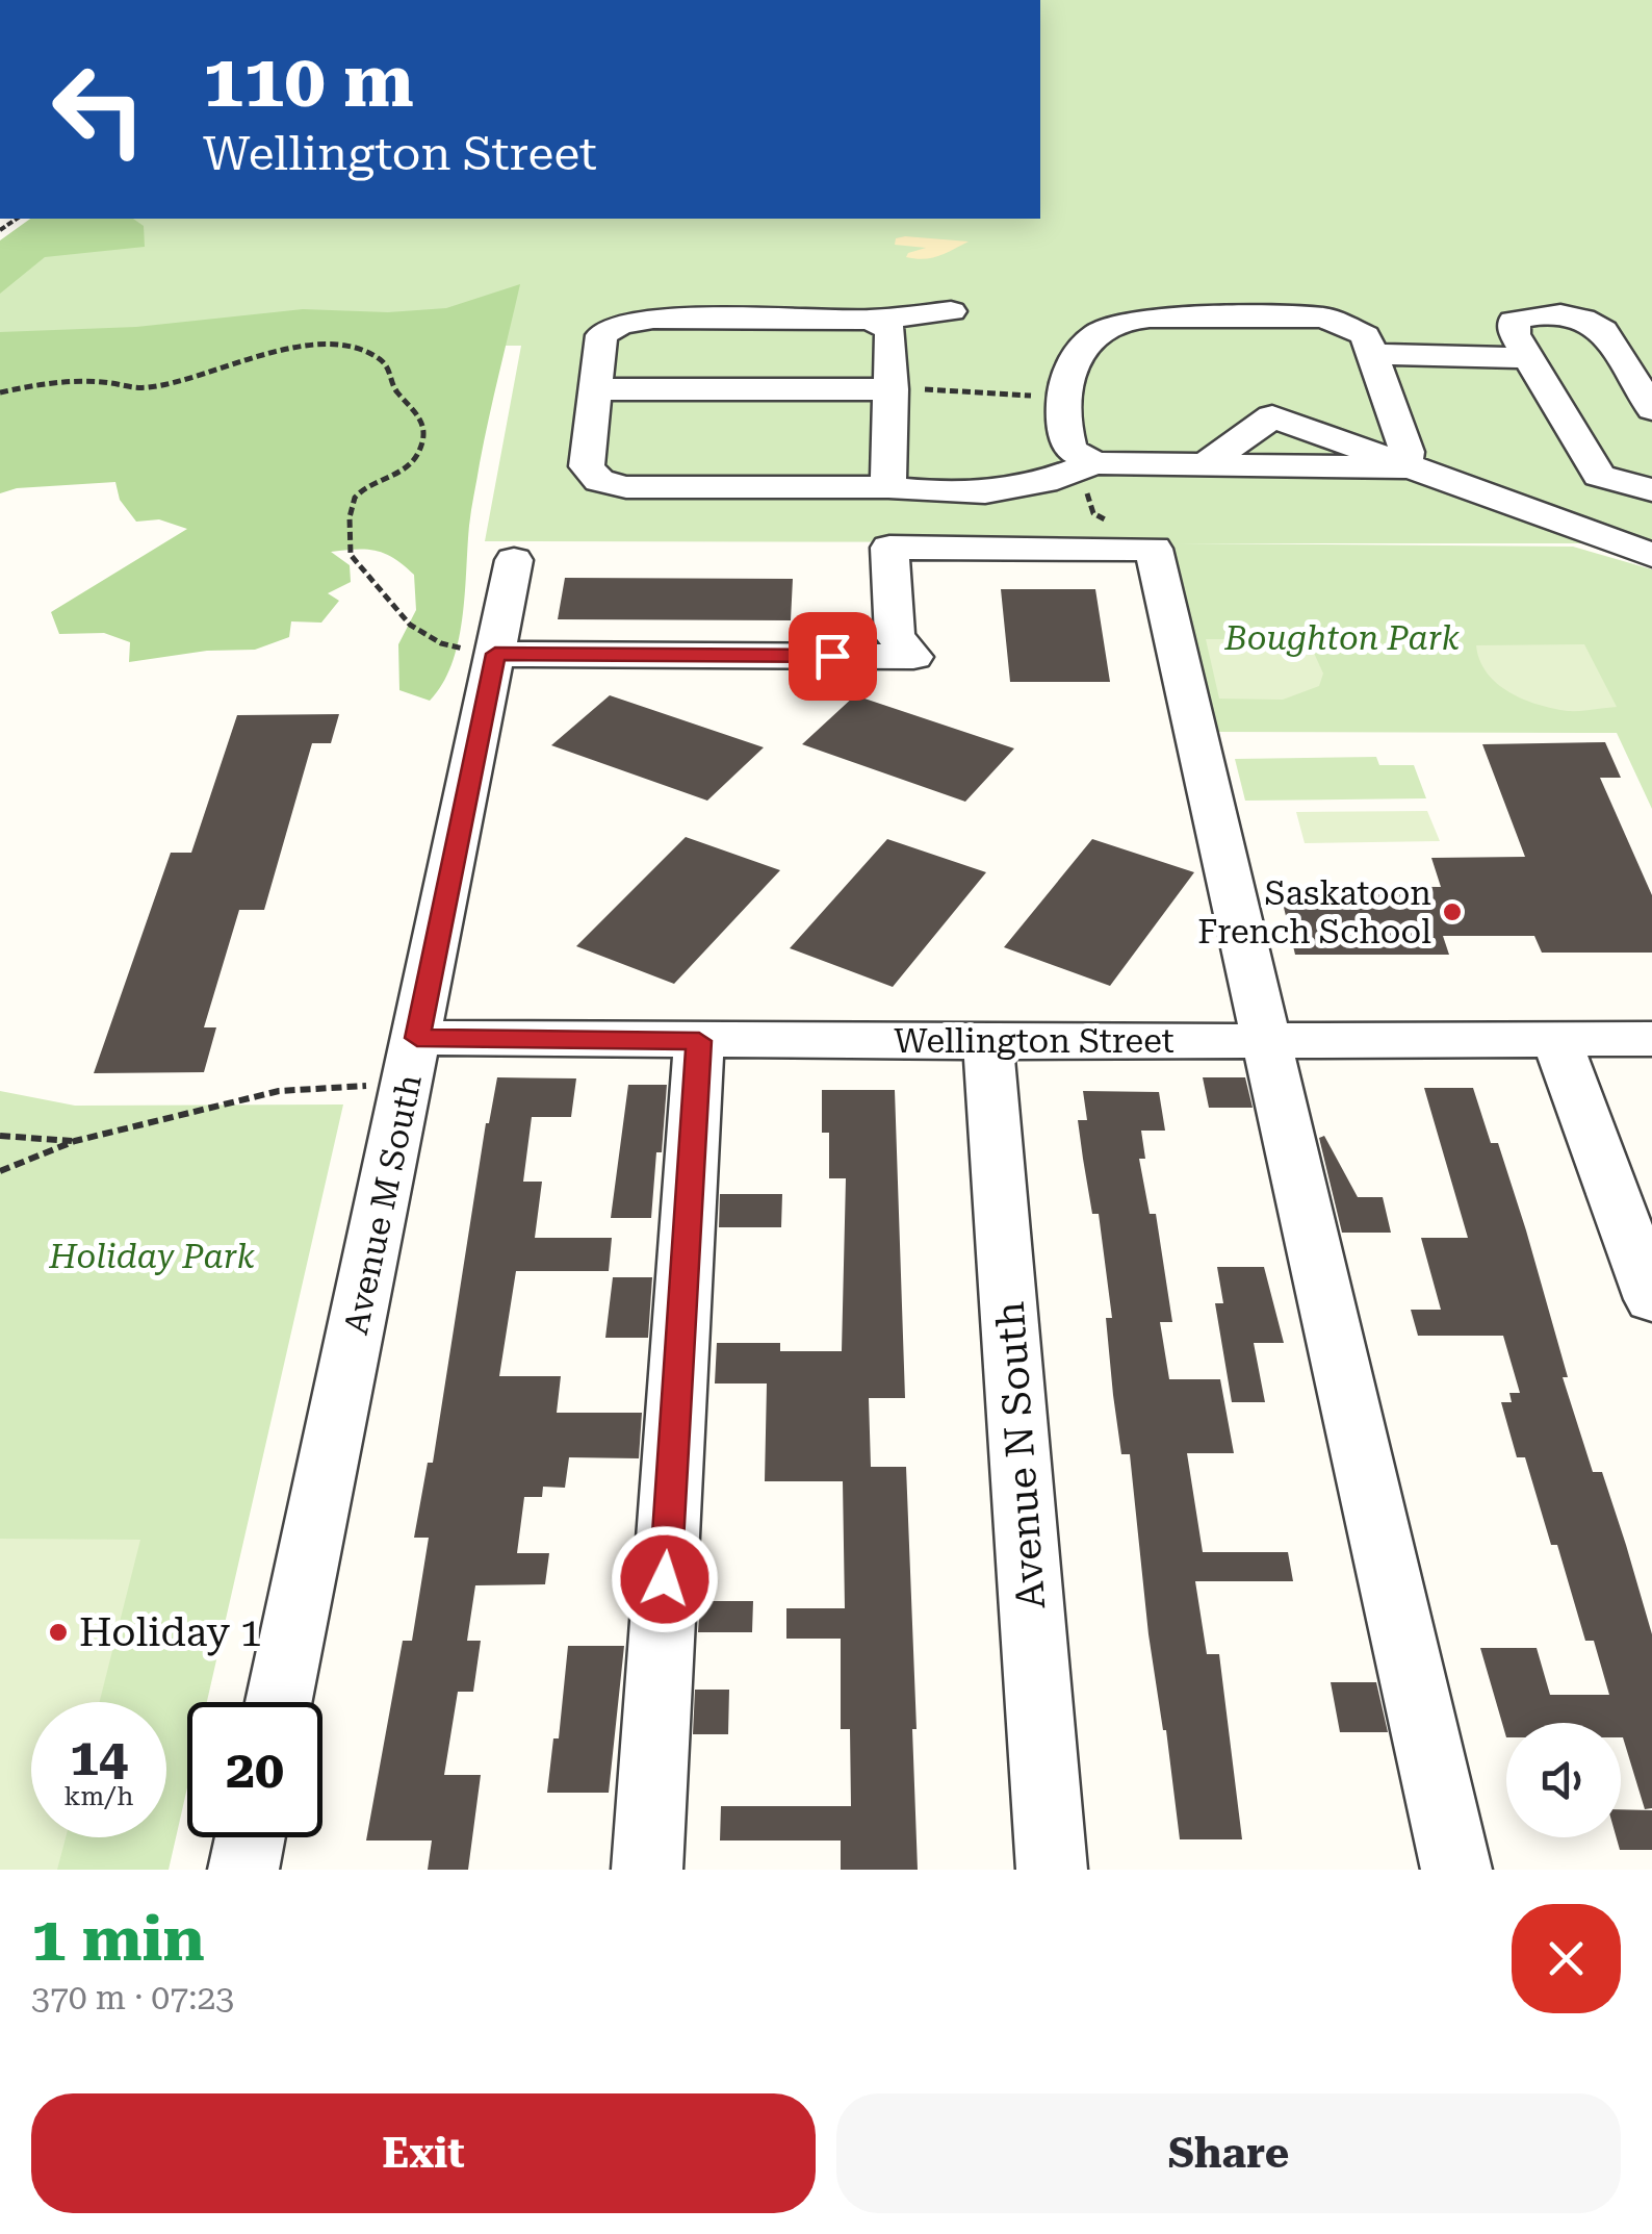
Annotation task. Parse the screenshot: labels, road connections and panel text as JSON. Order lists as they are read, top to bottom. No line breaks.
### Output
{"streets":{"street":["Wellington Street","Avenue M South","Avenue N South"]},"crossings":[["Wellington Street","Avenue M South"],["Wellington Street","Avenue N South"]],"parks":["Boughton Park","Holiday Park"],"places":["Saskatoon French School","Holiday 1"],"page":{"turn":["110 m","Wellington Street"],"speed":"14 km/h","limit":"20","heading":["1 min","370 m · 07:23"],"buttons":["Exit","Share"]}}
